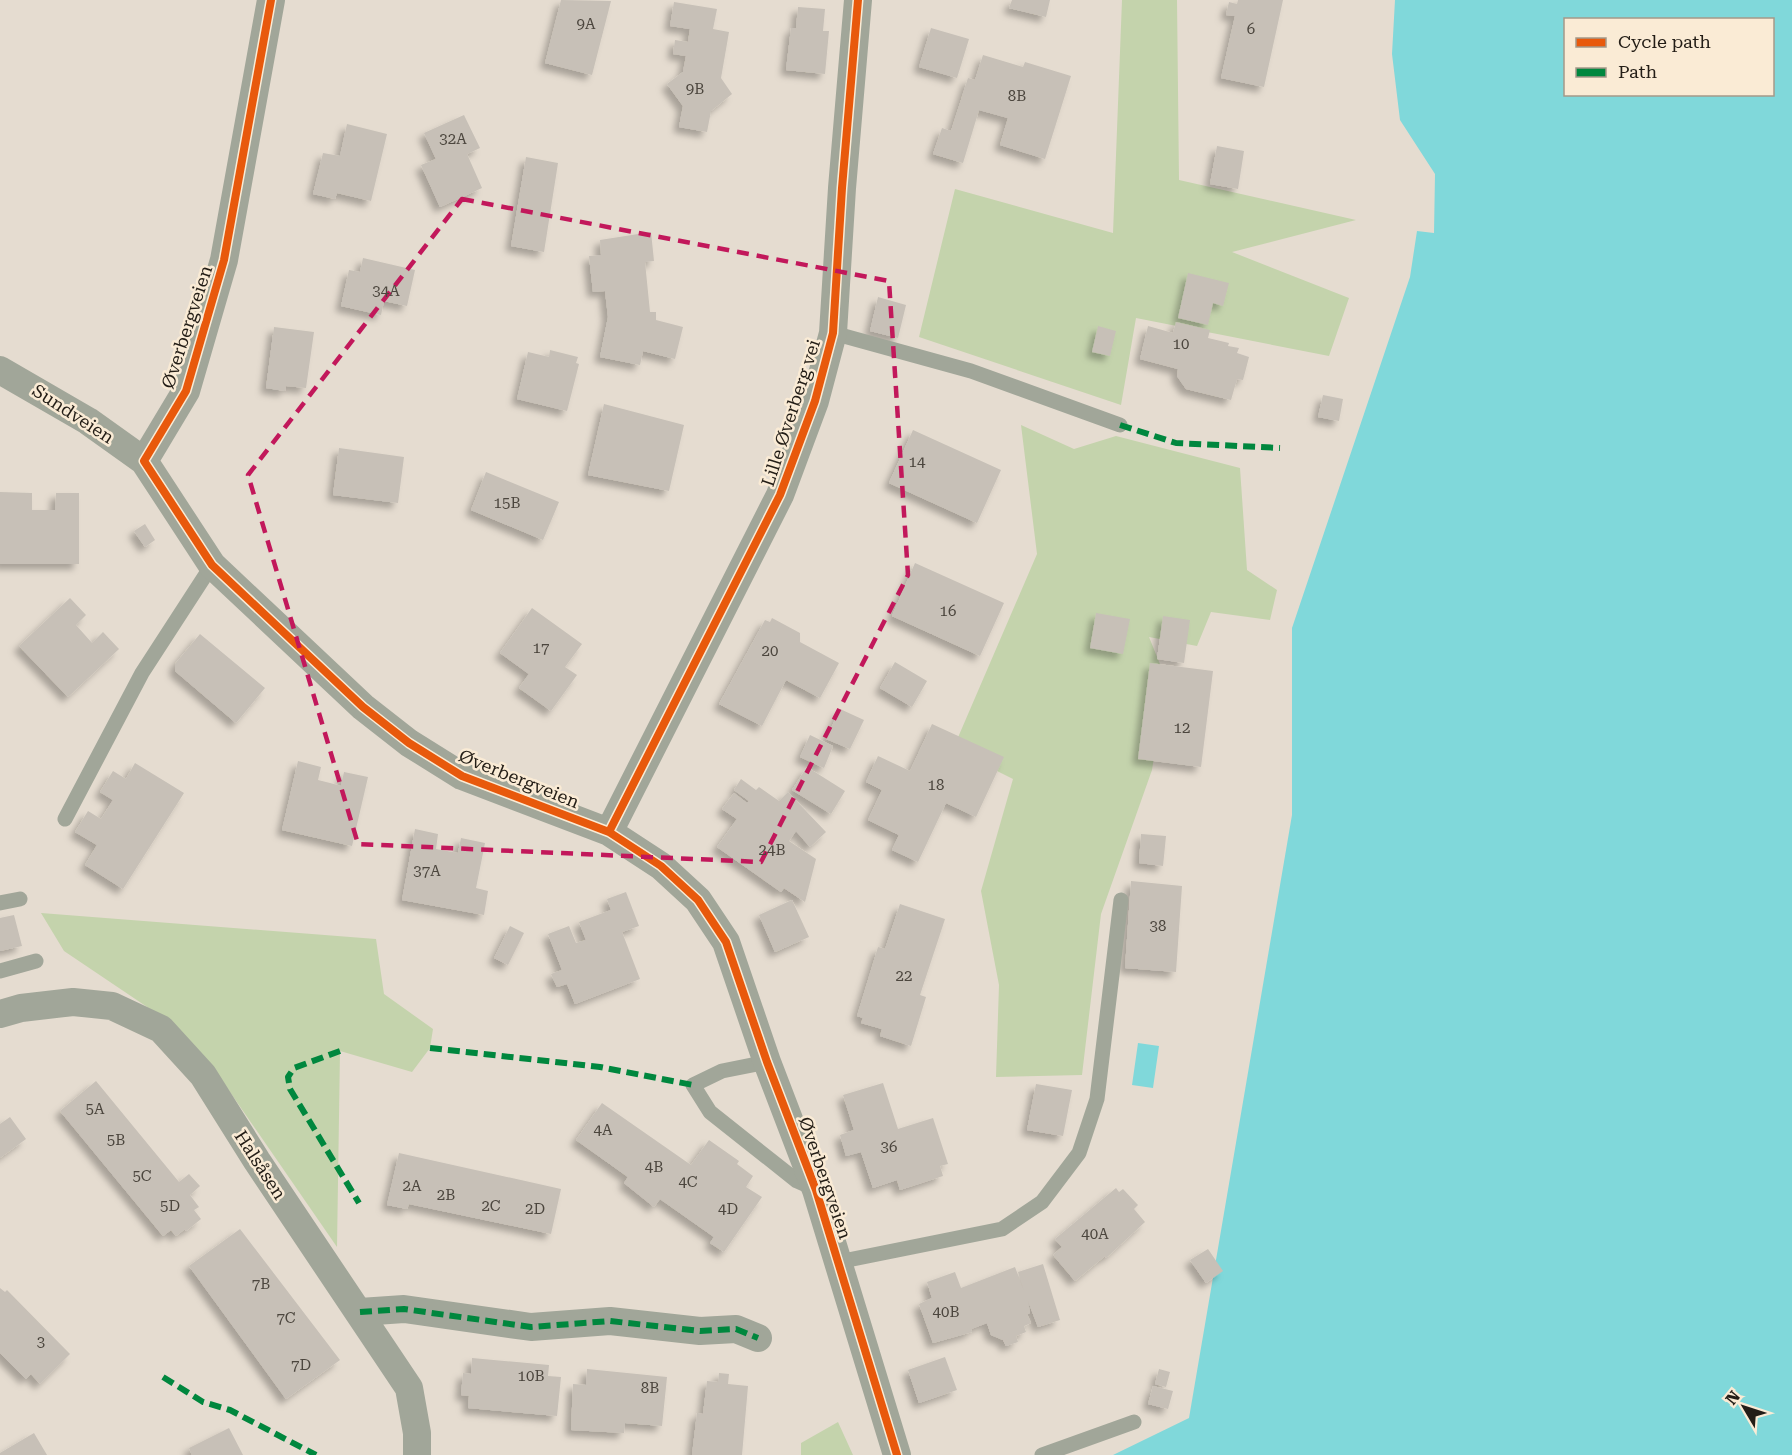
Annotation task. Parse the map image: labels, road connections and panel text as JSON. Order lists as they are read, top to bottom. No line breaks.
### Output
{"streets":{"street":["Øverbergveien","Lille Øverberg vei","Sundveien","Halsåsen"]},"crossings":[["Øverbergveien","Lille Øverberg vei"],["Øverbergveien","Sundveien"]],"house_numbers":["9A","6","9B","8B","32A","34A","10","14","15B","16","17","20","12","18","24B","37A","38","22","5A","4A","5B","36","4B","5C","4C","2A","2B","5D","2C","2D","4D","40A","7B","40B","7C","3","7D","10B","8B"],"legend":["Cycle path","Path"],"north":"top left"}
